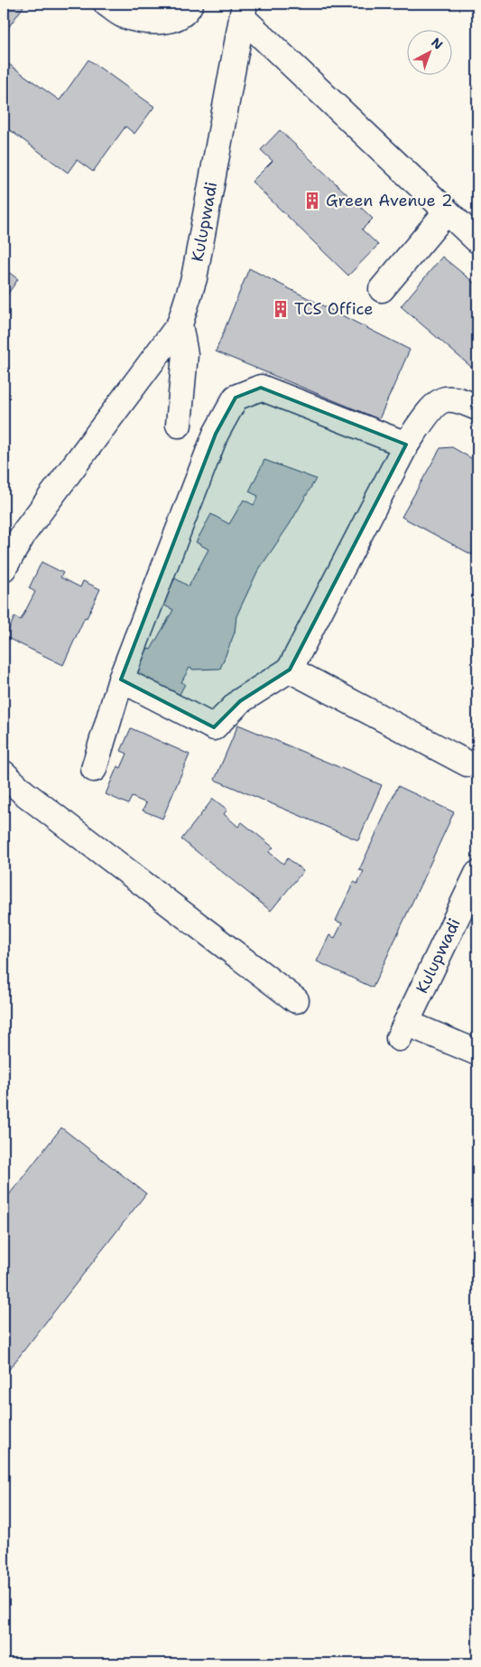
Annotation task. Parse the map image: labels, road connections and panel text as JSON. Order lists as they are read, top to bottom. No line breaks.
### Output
{"streets":{"street":["Kulupwadi"]},"places":{"building":["Green Avenue 2","TCS Office"]},"north":"top right"}
